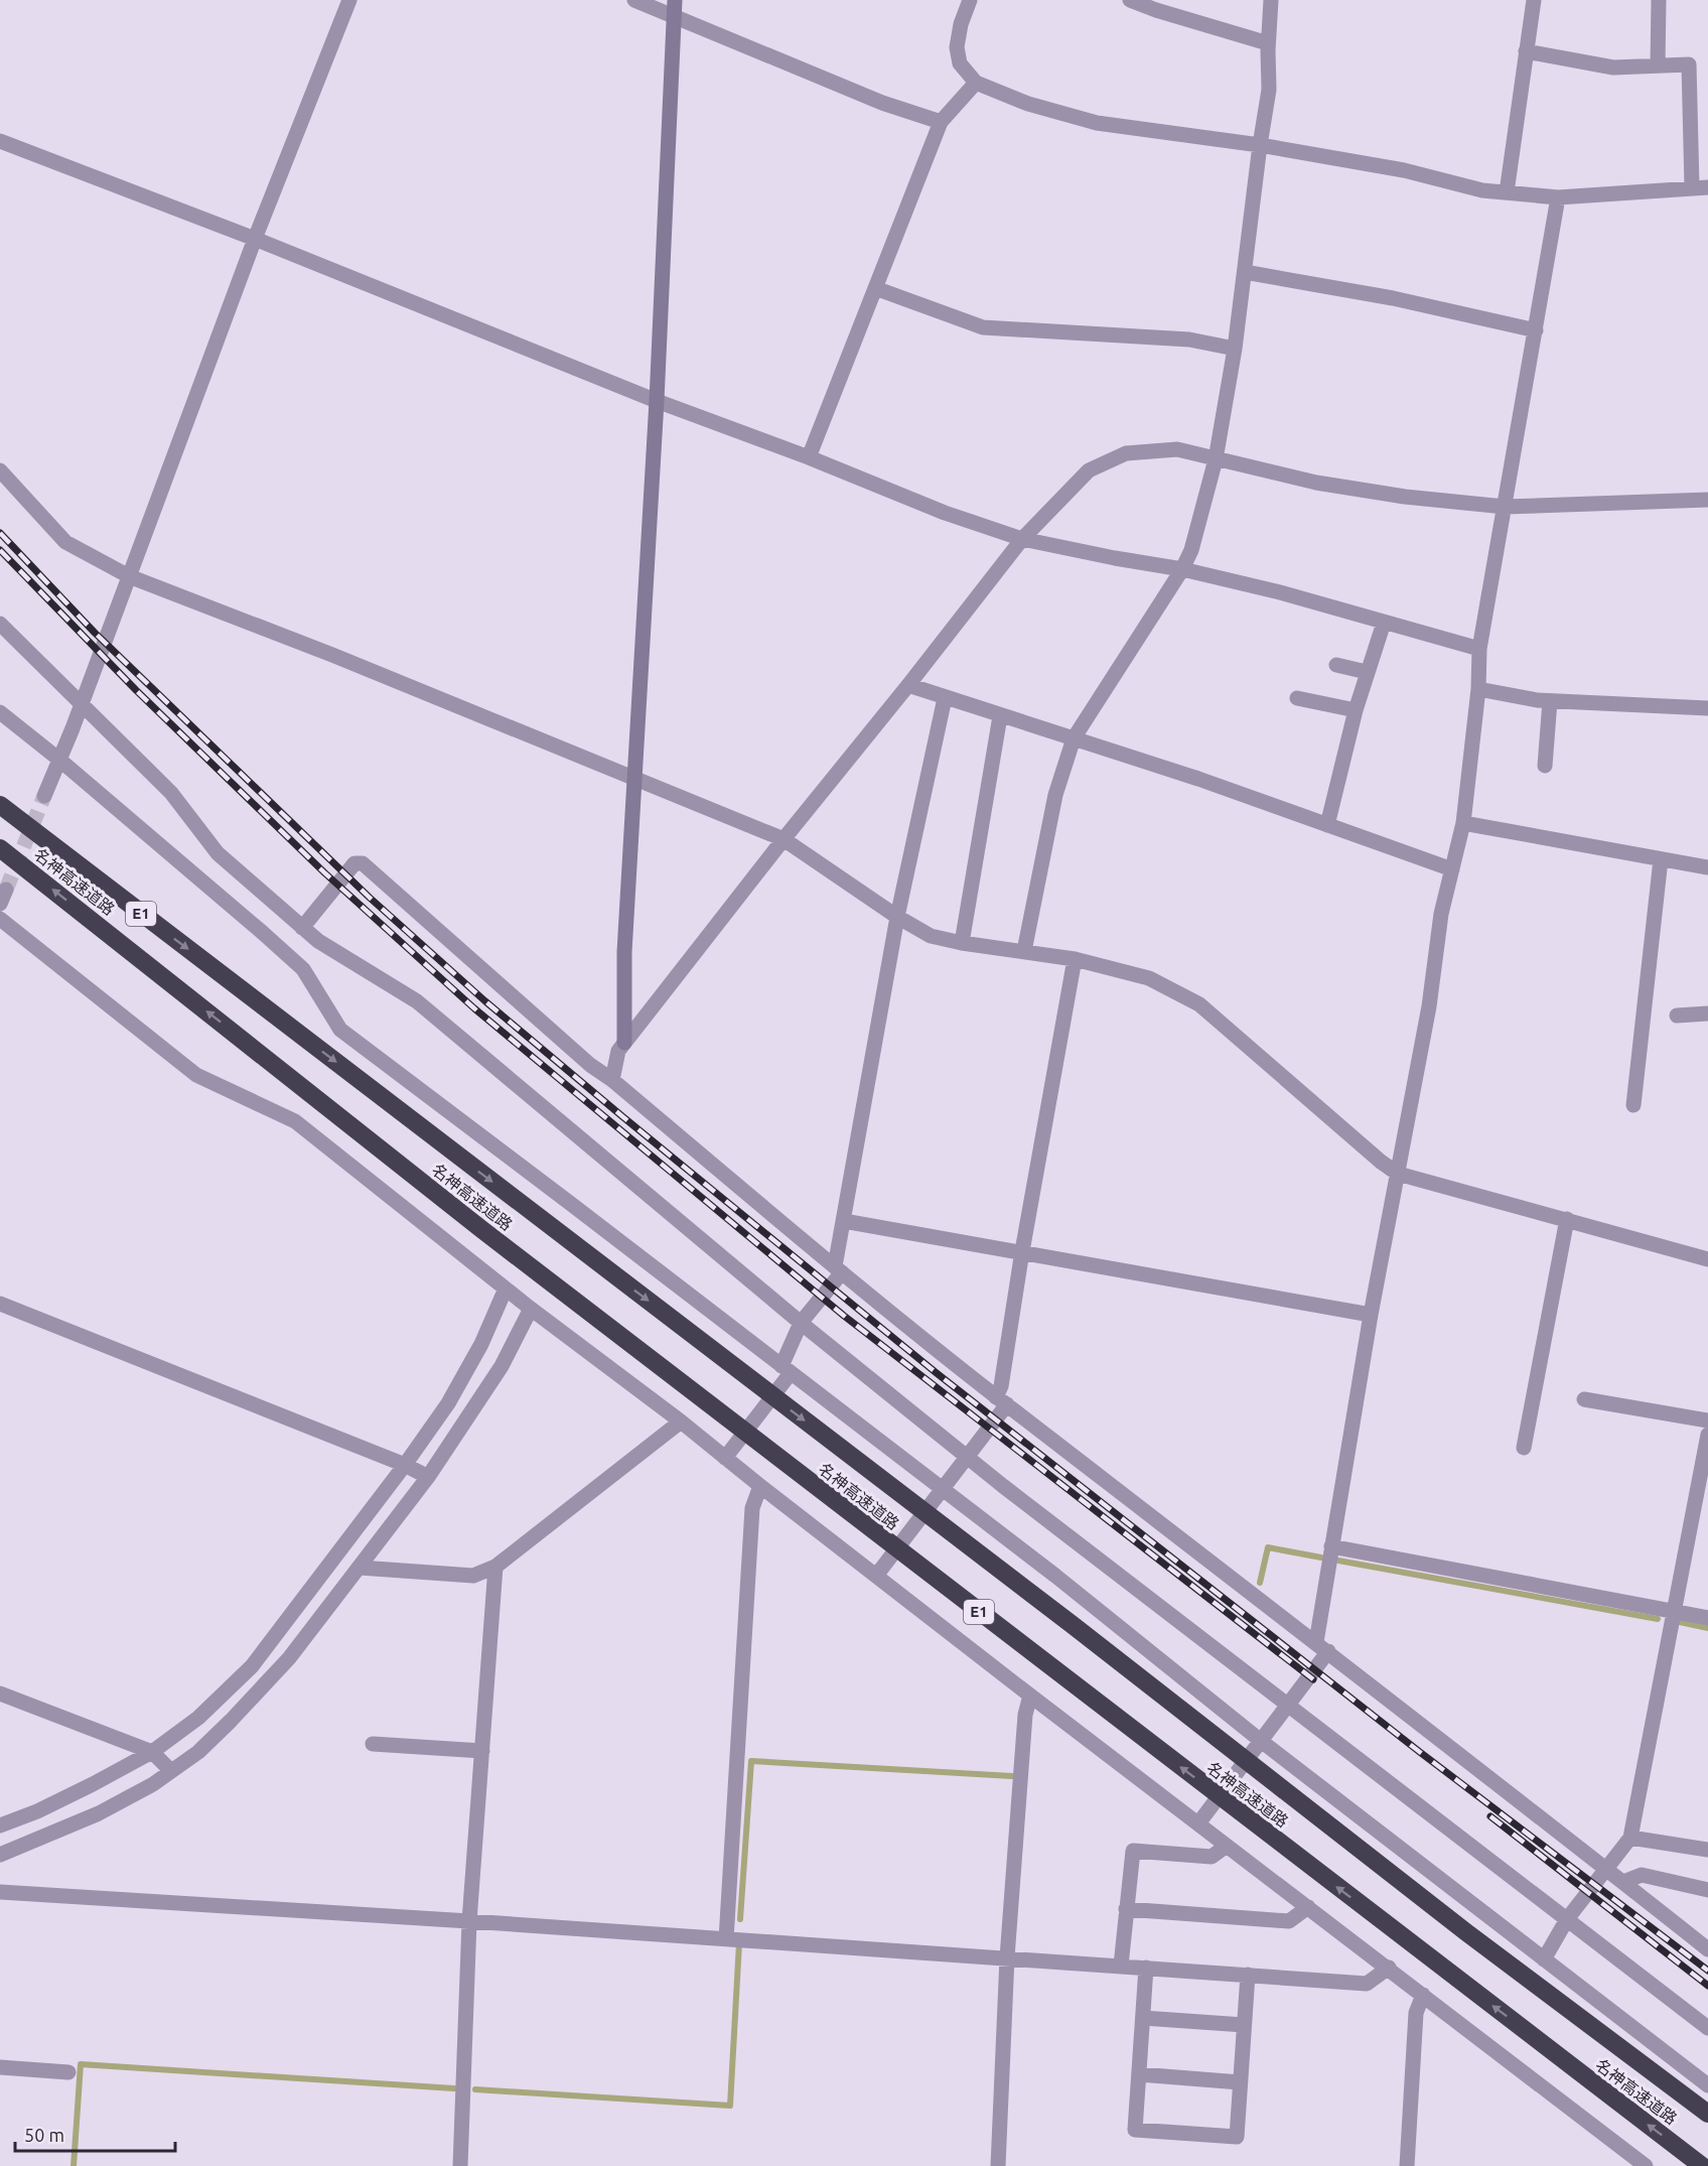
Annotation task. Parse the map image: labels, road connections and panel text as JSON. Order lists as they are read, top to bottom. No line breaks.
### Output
{"streets":{"highway":["名神高速道路","E1"]},"scale_bar":"50 m"}
